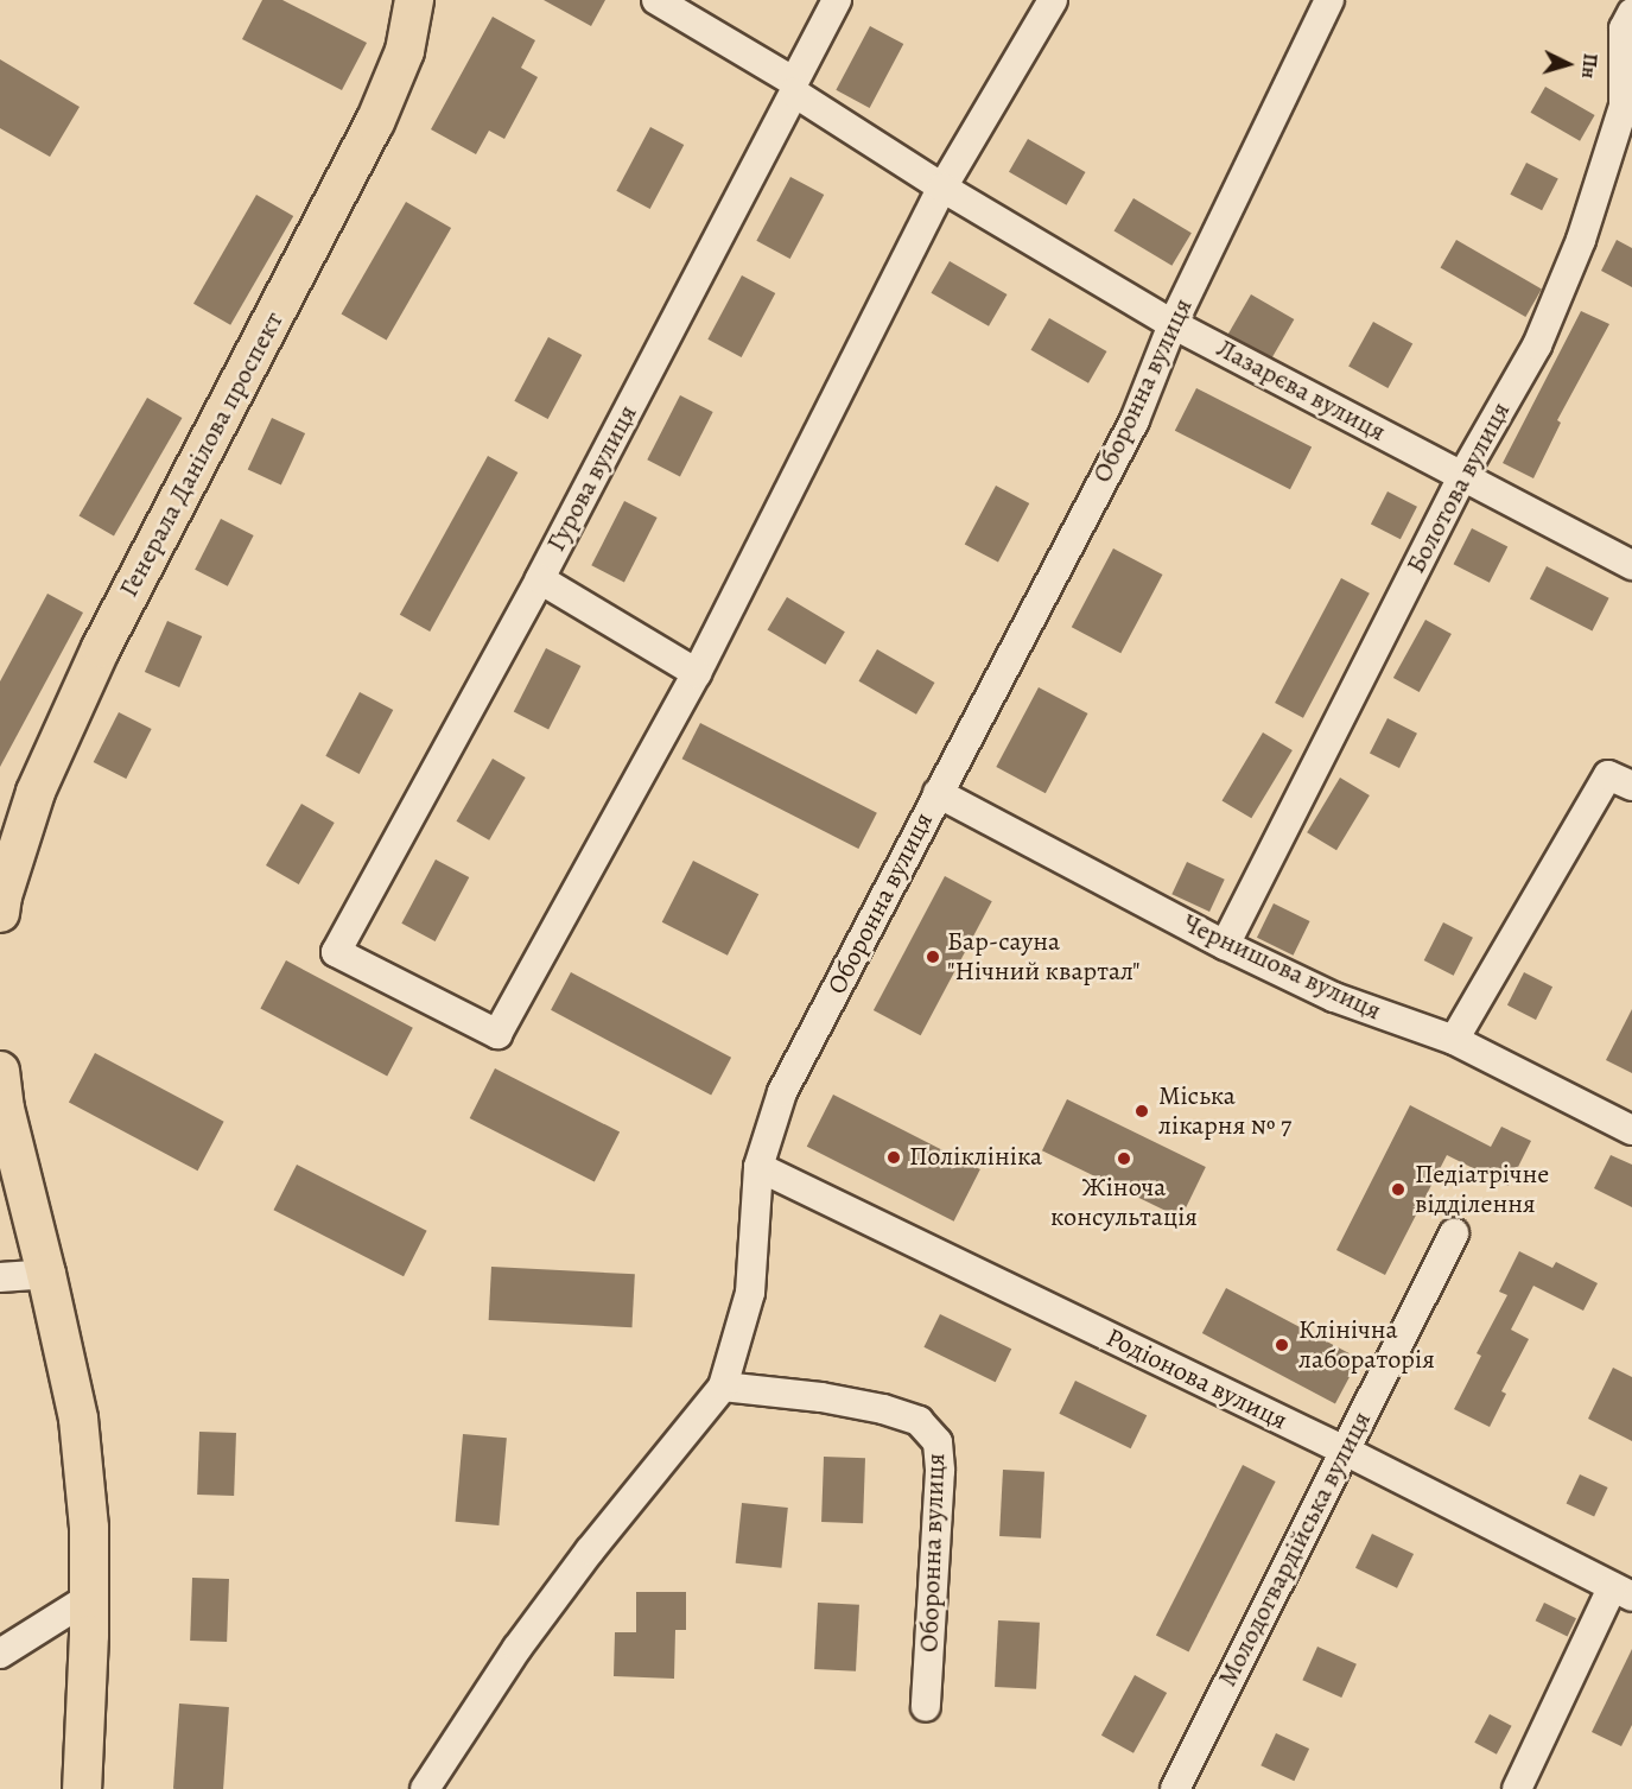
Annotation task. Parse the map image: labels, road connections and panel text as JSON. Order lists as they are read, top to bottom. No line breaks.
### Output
{"streets":{"main road":["Генерала Данілова проспект"],"street":["Оборонна вулиця","Лазарєва вулиця","Гурова вулиця","Болотова вулиця","Чернишова вулиця","Родіонова вулиця","Молодогвардійська вулиця"]},"crossings":[["Оборонна вулиця","Лазарєва вулиця"],["Оборонна вулиця","Чернишова вулиця"],["Оборонна вулиця","Родіонова вулиця"],["Лазарєва вулиця","Гурова вулиця"],["Лазарєва вулиця","Болотова вулиця"],["Болотова вулиця","Чернишова вулиця"],["Родіонова вулиця","Молодогвардійська вулиця"]],"places":["Бар-сауна \"Нічний квартал\"","Міська лікарня № 7","Поліклініка","Жіноча консультація","Педіатрічне відділення","Клінічна лабораторія"],"north":"right"}
